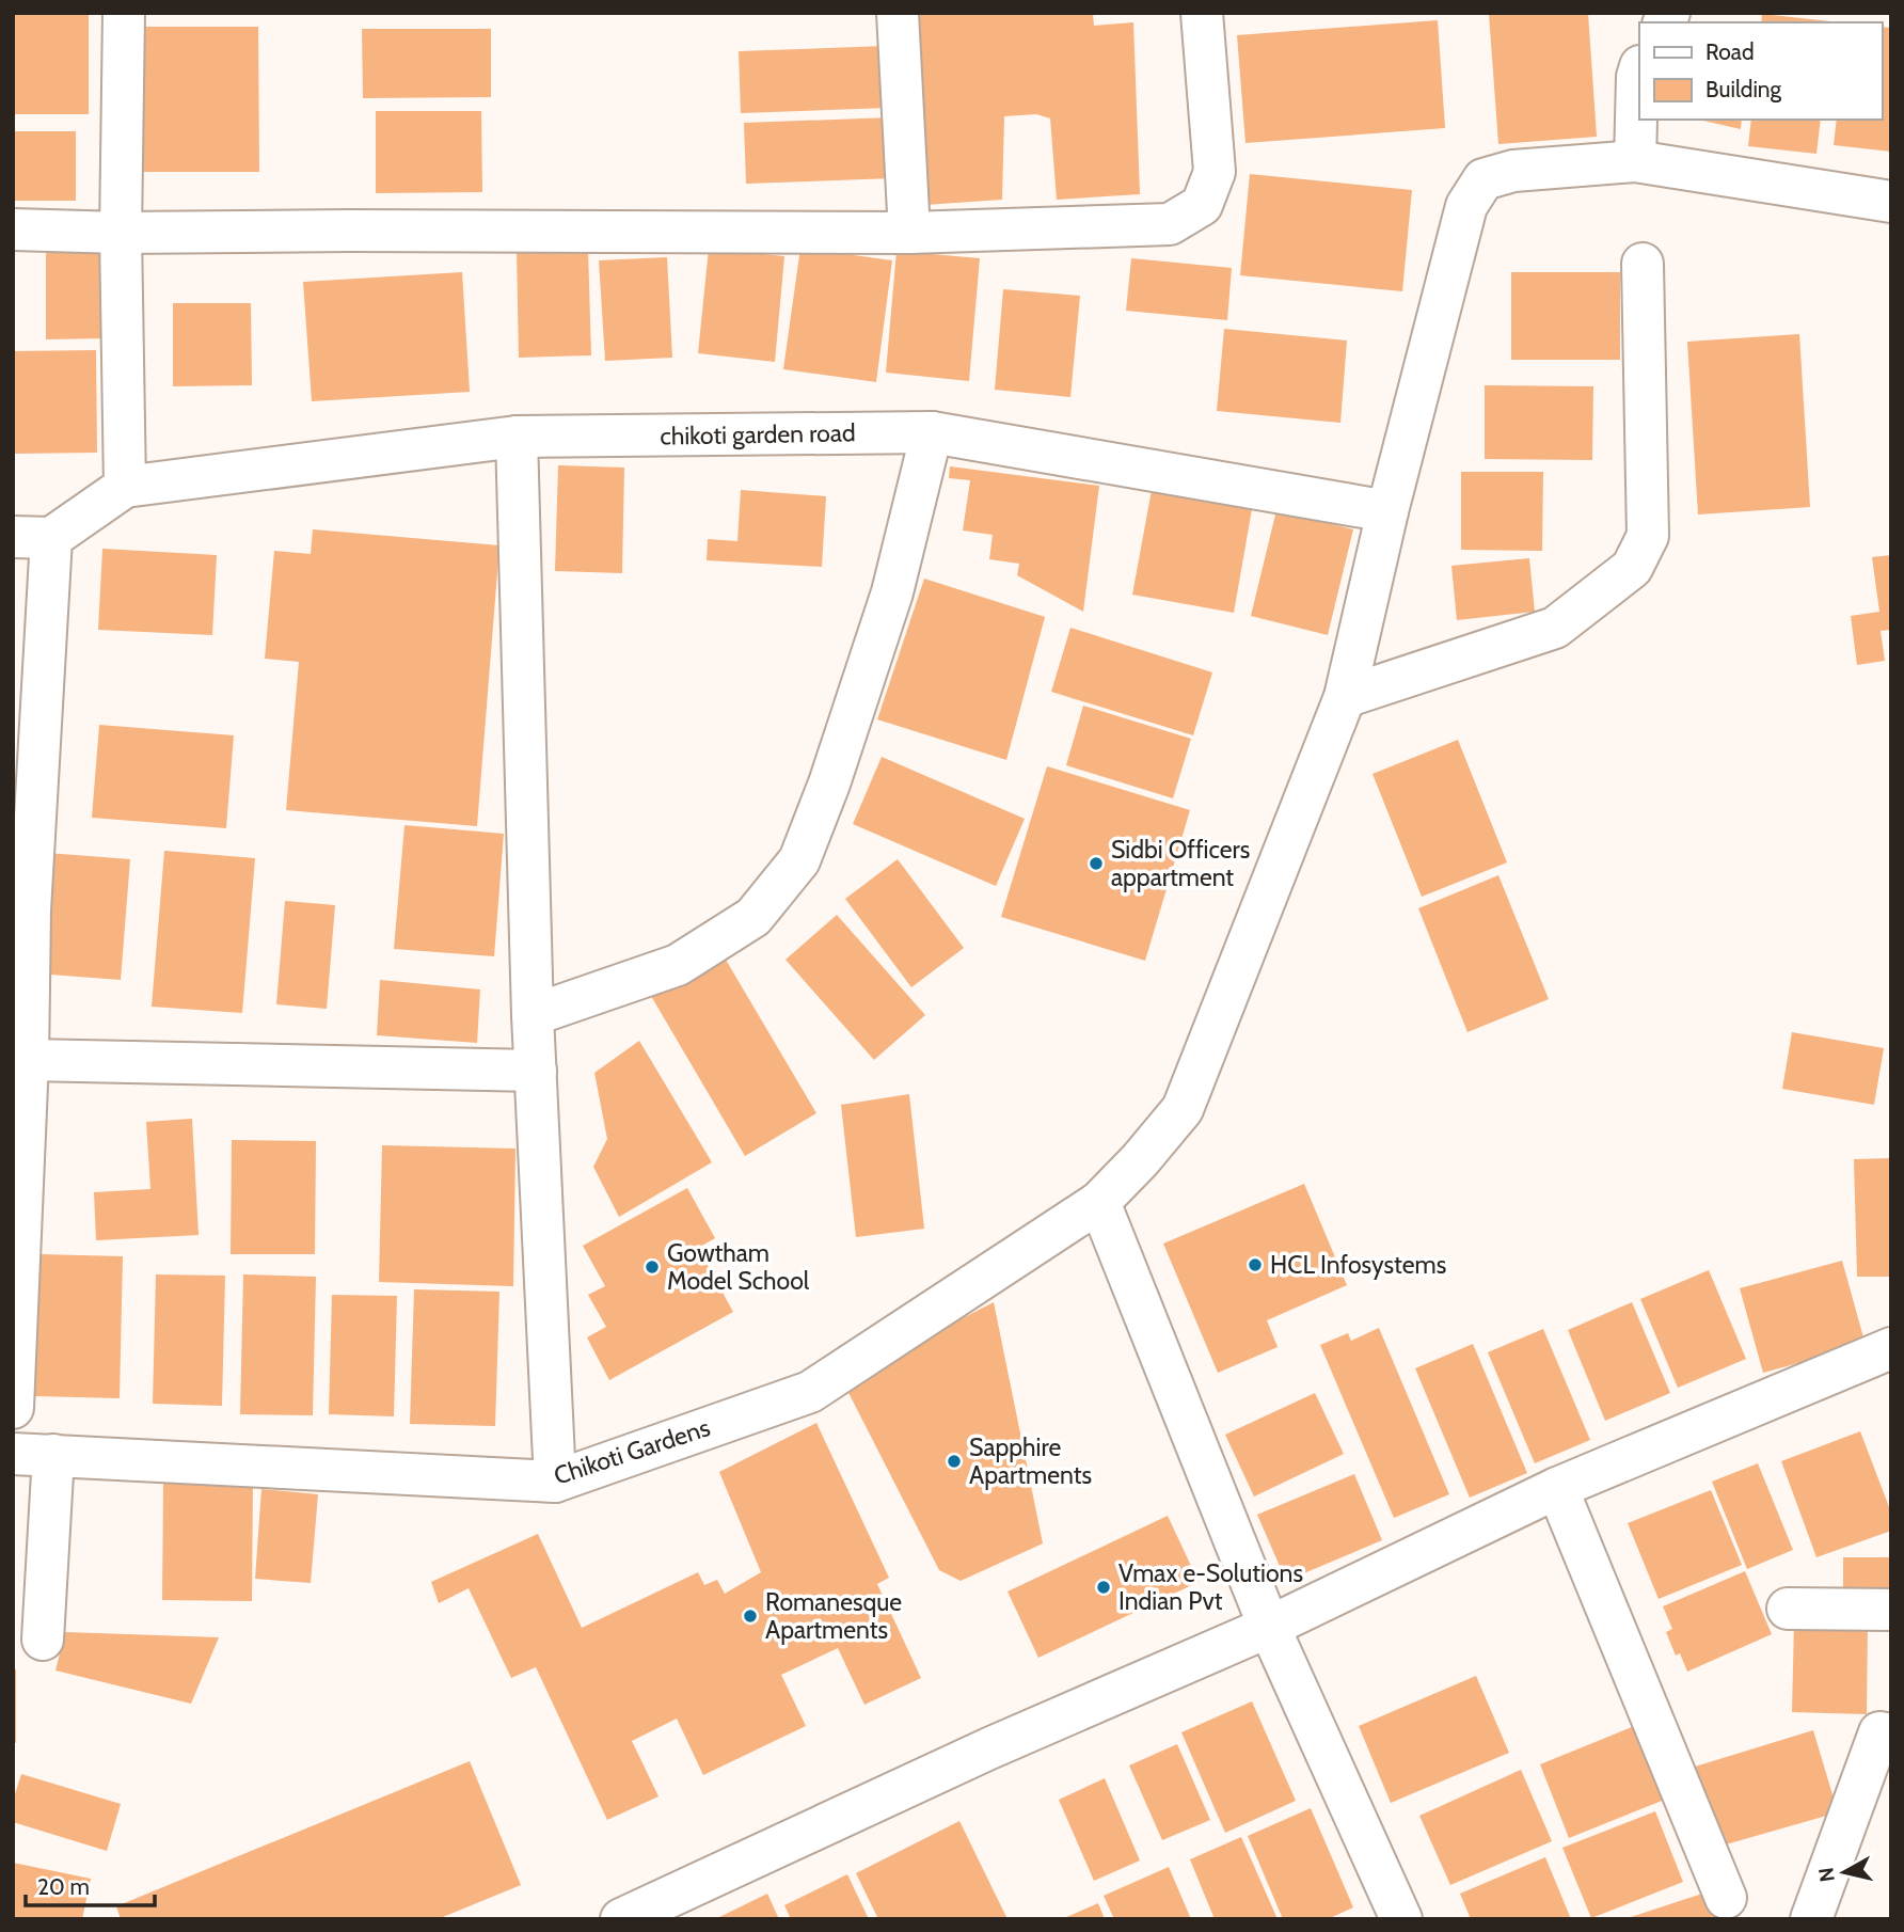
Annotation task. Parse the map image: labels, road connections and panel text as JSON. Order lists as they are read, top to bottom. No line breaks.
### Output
{"streets":{"street":["chikoti garden road","Chikoti Gardens"]},"crossings":[["chikoti garden road","Chikoti Gardens"]],"places":["Sidbi Officers appartment","HCL Infosystems","Gowtham Model School","Sapphire Apartments","Vmax e-Solutions Indian Pvt","Romanesque Apartments"],"legend":["Road","Building"],"scale_bar":"20 m","north":"left"}
